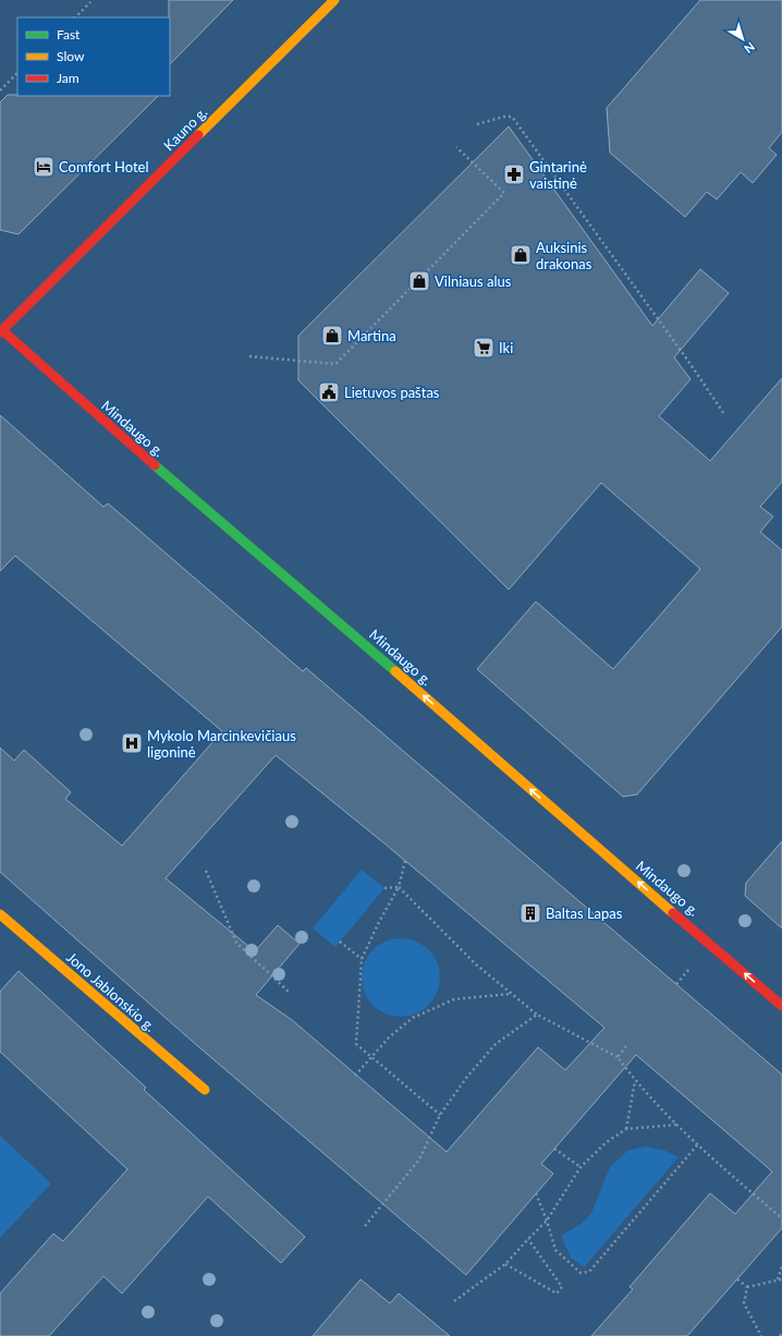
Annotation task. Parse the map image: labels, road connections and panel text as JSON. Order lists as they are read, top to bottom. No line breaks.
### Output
{"streets":{"main road":["Kauno g.","Mindaugo g.","Jono Jablonskio g."]},"crossings":[["Kauno g.","Mindaugo g."]],"one_way":["Mindaugo g."],"places":{"hotel":["Comfort Hotel"],"pharmacy":["Gintarinė vaistinė"],"shop":["Auksinis drakonas","Vilniaus alus","Martina"],"supermarket":["Iki"],"public building":["Lietuvos paštas"],"hospital":["Mykolo Marcinkevičiaus ligoninė"],"building":["Baltas Lapas"]},"legend":["Fast","Slow","Jam"],"north":"bottom right"}
